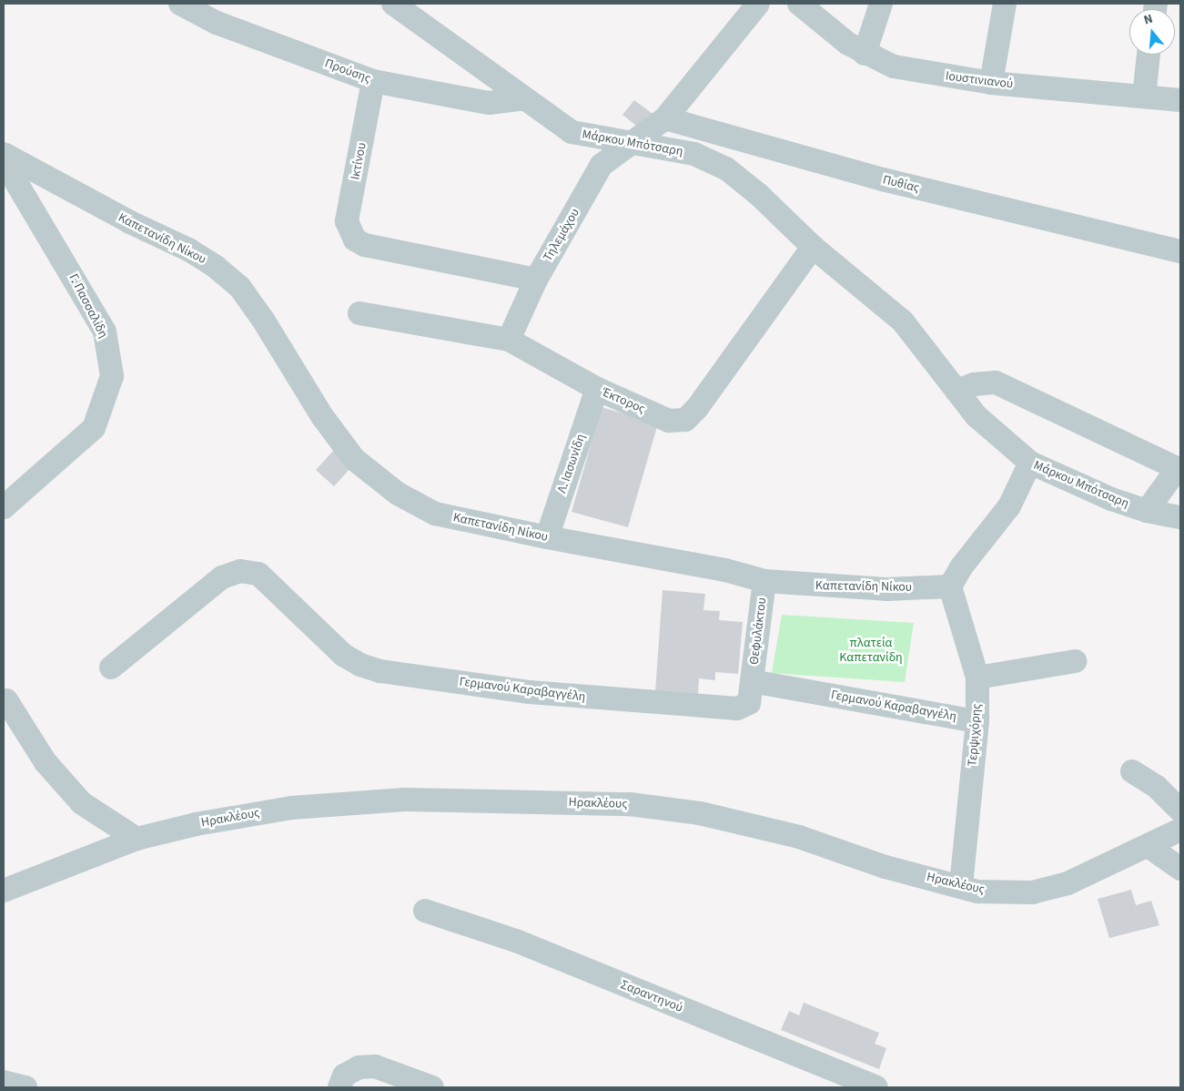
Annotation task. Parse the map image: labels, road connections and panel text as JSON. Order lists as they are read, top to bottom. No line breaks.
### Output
{"streets":{"street":["Προύσης","Ιουστινιανού","Μάρκου Μπότσαρη","Ικτίνου","Πυθίας","Τηλεμάχου","Καπετανίδη Νίκου","Γ. Πασσαλίδη","Έκτορος","Λ. Ιασωνίδη","Θεφυλάκτου","Γερμανού Καραβαγγέλη","Τερψιχόρης","Ηρακλέους","Σαραντηνού"]},"crossings":[["Προύσης","Μάρκου Μπότσαρη"],["Προύσης","Ικτίνου"],["Μάρκου Μπότσαρη","Τηλεμάχου"],["Μάρκου Μπότσαρη","Έκτορος"],["Ικτίνου","Τηλεμάχου"],["Τηλεμάχου","Έκτορος"],["Καπετανίδη Νίκου","Λ. Ιασωνίδη"],["Καπετανίδη Νίκου","Θεφυλάκτου"],["Καπετανίδη Νίκου","Τερψιχόρης"],["Έκτορος","Λ. Ιασωνίδη"],["Θεφυλάκτου","Γερμανού Καραβαγγέλη"],["Γερμανού Καραβαγγέλη","Τερψιχόρης"],["Τερψιχόρης","Ηρακλέους"]],"parks":["πλατεία Καπετανίδη"],"north":"top"}
